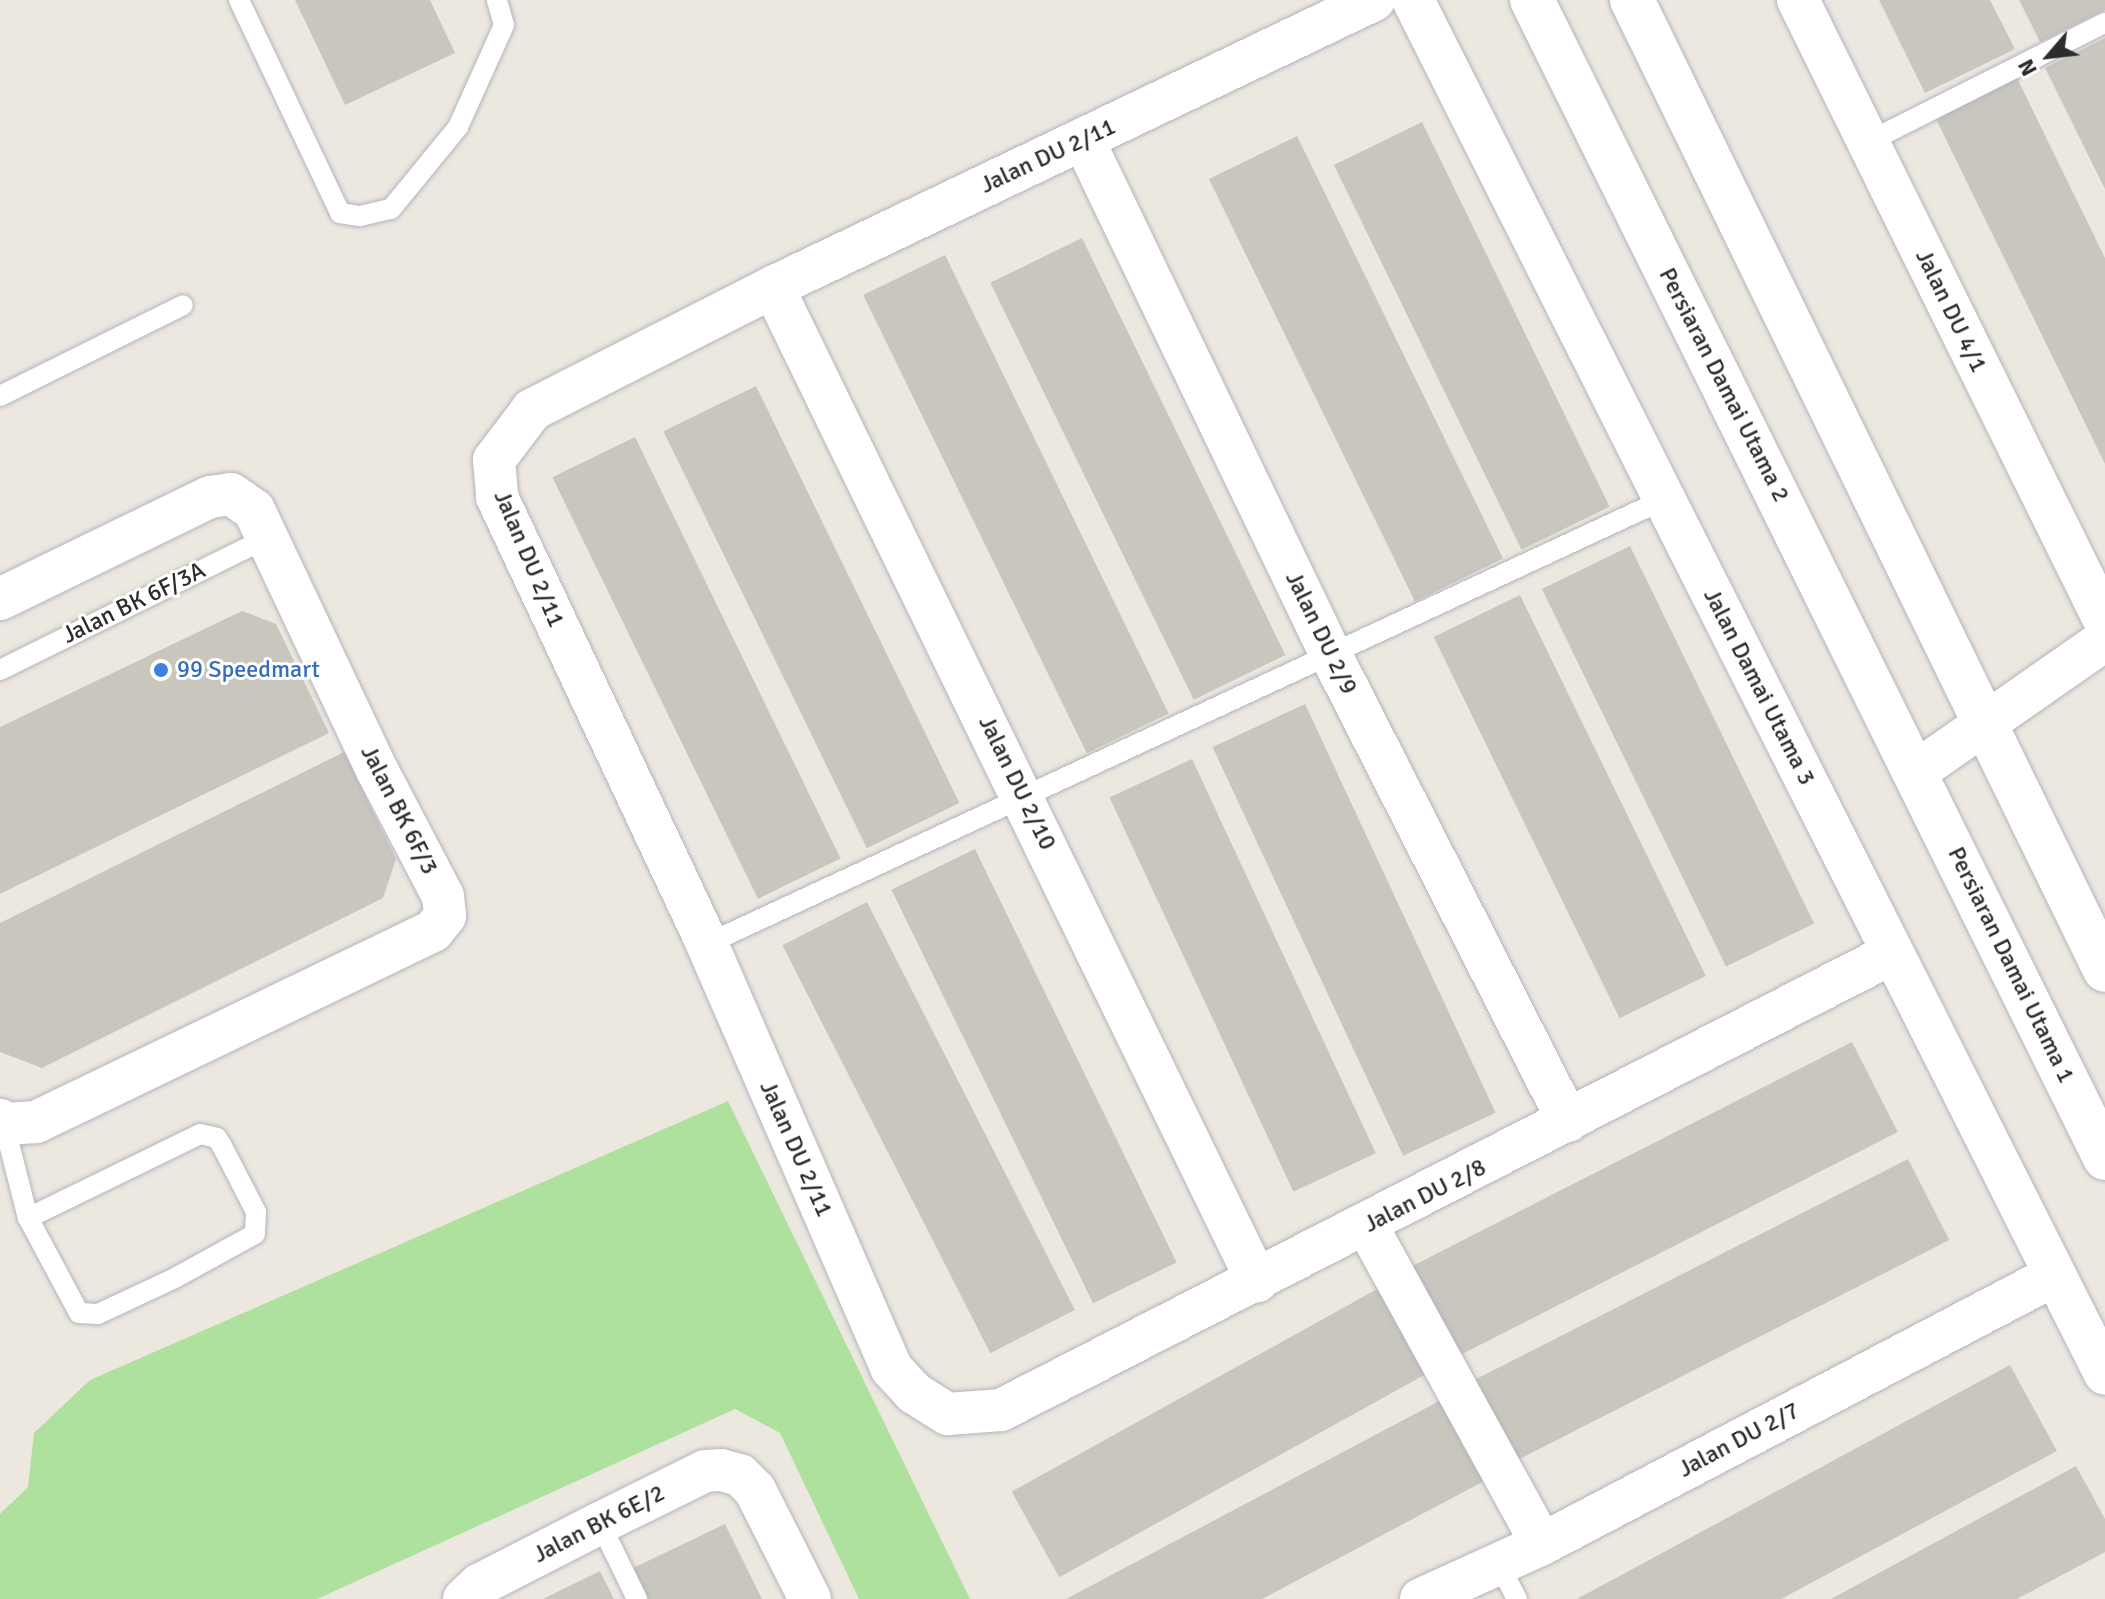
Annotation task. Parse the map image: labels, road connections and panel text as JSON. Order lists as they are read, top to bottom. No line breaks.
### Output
{"streets":{"street":["Jalan DU 2/11","Jalan DU 4/1","Persiaran Damai Utama 2","Jalan DU 2/9","Jalan Damai Utama 3","Jalan DU 2/10","Jalan BK 6F/3","Persiaran Damai Utama 1","Jalan DU 2/8","Jalan DU 2/7","Jalan BK 6E/2"],"lane":["Jalan BK 6F/3A"]},"crossings":[["Jalan DU 2/11","Jalan DU 2/9"],["Jalan DU 2/11","Jalan DU 2/10"],["Jalan DU 2/11","Jalan DU 2/8"],["Persiaran Damai Utama 2","Persiaran Damai Utama 1"],["Jalan BK 6F/3A","Jalan BK 6F/3"],["Jalan DU 2/9","Jalan DU 2/8"],["Jalan Damai Utama 3","Jalan DU 2/8"],["Jalan Damai Utama 3","Jalan DU 2/7"],["Jalan DU 2/10","Jalan DU 2/8"]],"places":["99 Speedmart"],"north":"bottom left"}
